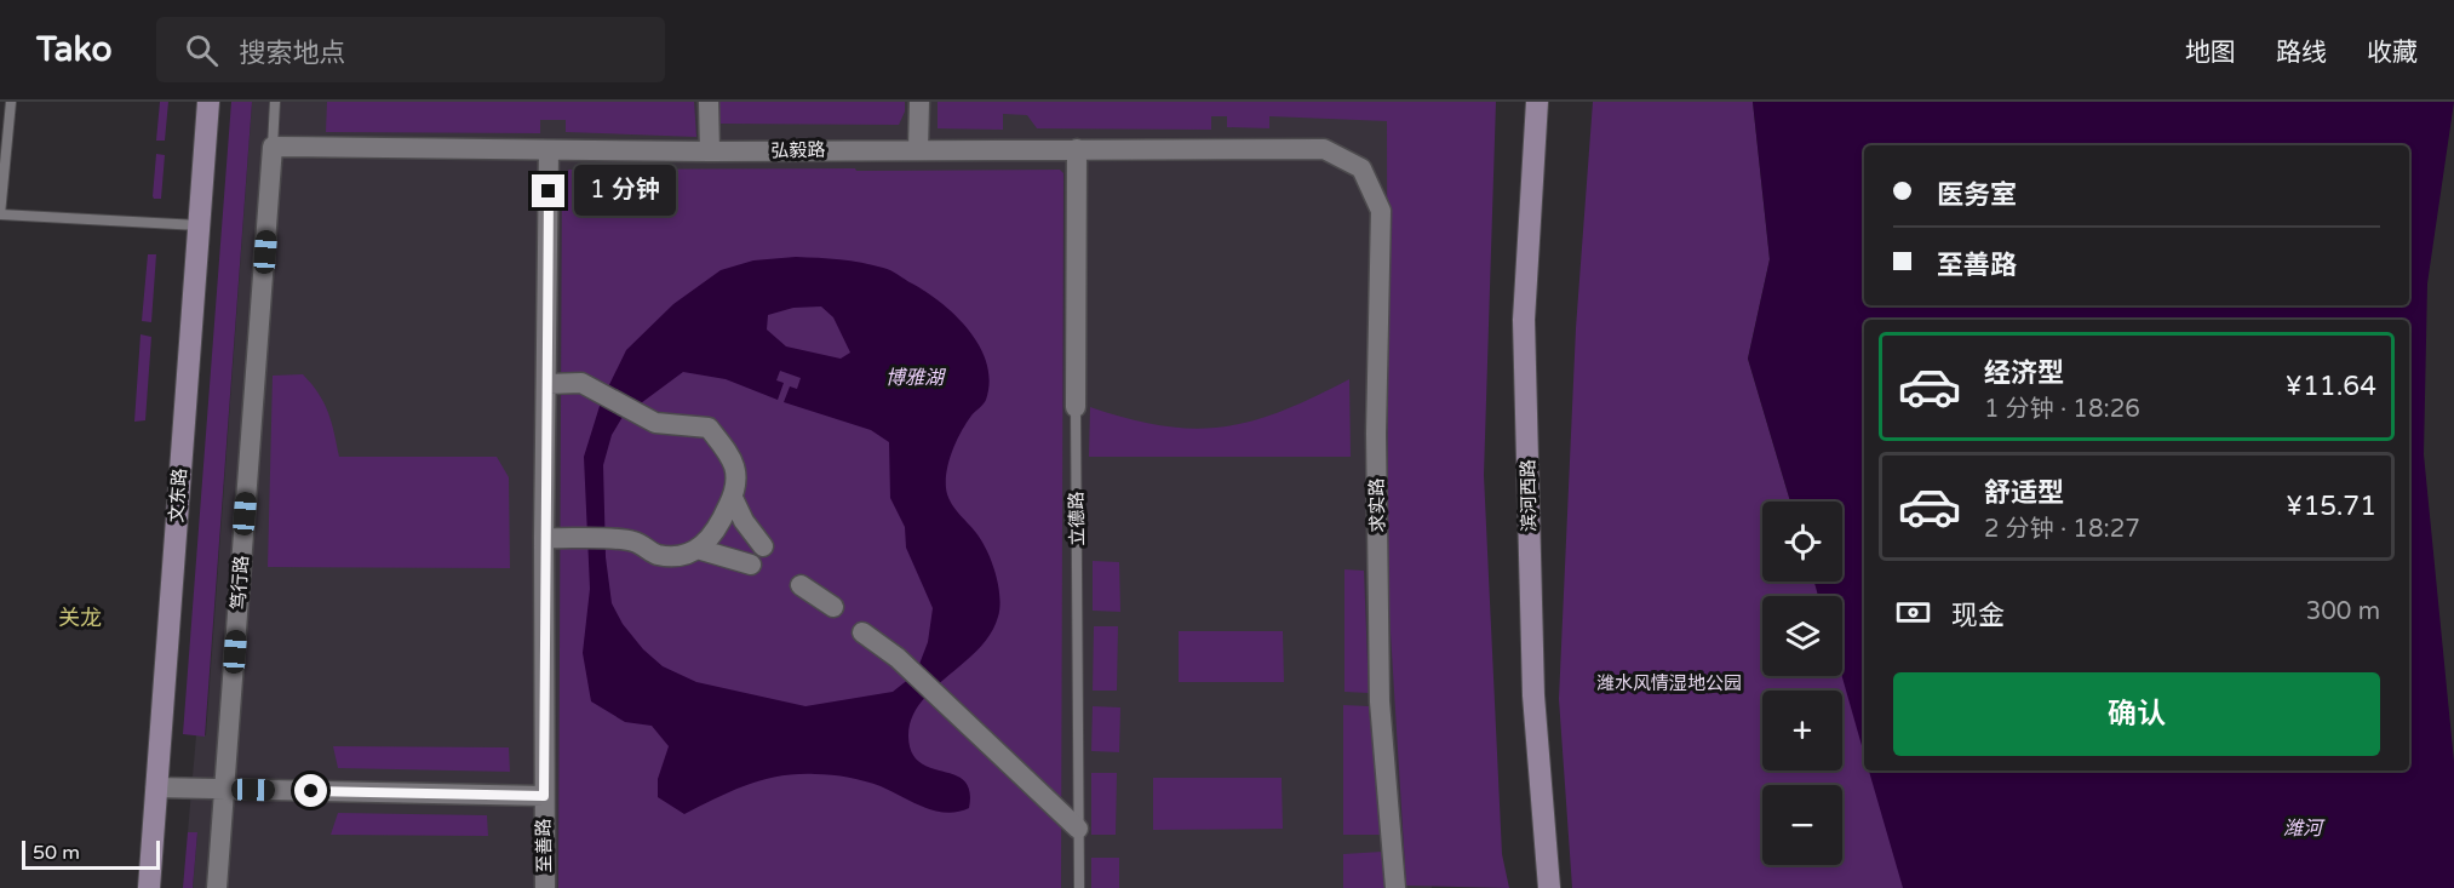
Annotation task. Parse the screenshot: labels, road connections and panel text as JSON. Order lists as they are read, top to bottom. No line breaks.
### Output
{"streets":{"street":["弘毅路","文东路","滨河西路","求实路","立德路","笃行路","至善路"]},"crossings":[["弘毅路","求实路"],["弘毅路","立德路"],["弘毅路","笃行路"],["弘毅路","至善路"]],"districts":["关龙"],"water":["博雅湖","潍河"],"parks":["潍水风情湿地公园"],"scale_bar":"50 m","page":{"header":"Tako","search":"搜索地点","nav":["地图","路线","收藏"],"banner":["医务室","至善路"],"bubble":"1 分钟","list":[{"name":"经济型","note":"1 分钟 · 18:26","value":"¥11.64"},{"name":"舒适型","note":"2 分钟 · 18:27","value":"¥15.71"}],"map_buttons":["+","−"],"pay":["现金","300 m"],"buttons":"确认","scale":"50 m"}}
